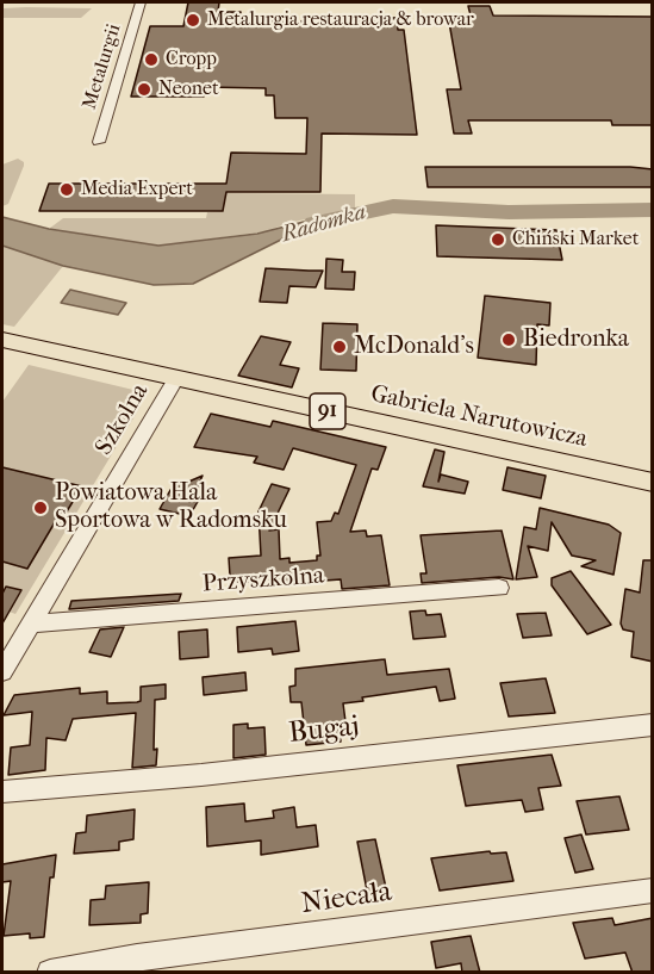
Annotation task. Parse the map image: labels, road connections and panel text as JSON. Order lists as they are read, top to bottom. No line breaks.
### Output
{"streets":{"main road":["91","Gabriela Narutowicza"],"street":["Metalurgii","Szkolna","Przyszkolna","Bugaj","Niecała"]},"crossings":[["Gabriela Narutowicza","Szkolna"],["Szkolna","Przyszkolna"]],"water":["Radomka"],"places":["Metalurgia restauracja & browar","Cropp","Neonet","Media Expert","Chiński Market","Biedronka","McDonald's","Powiatowa Hala Sportowa w Radomsku"]}
